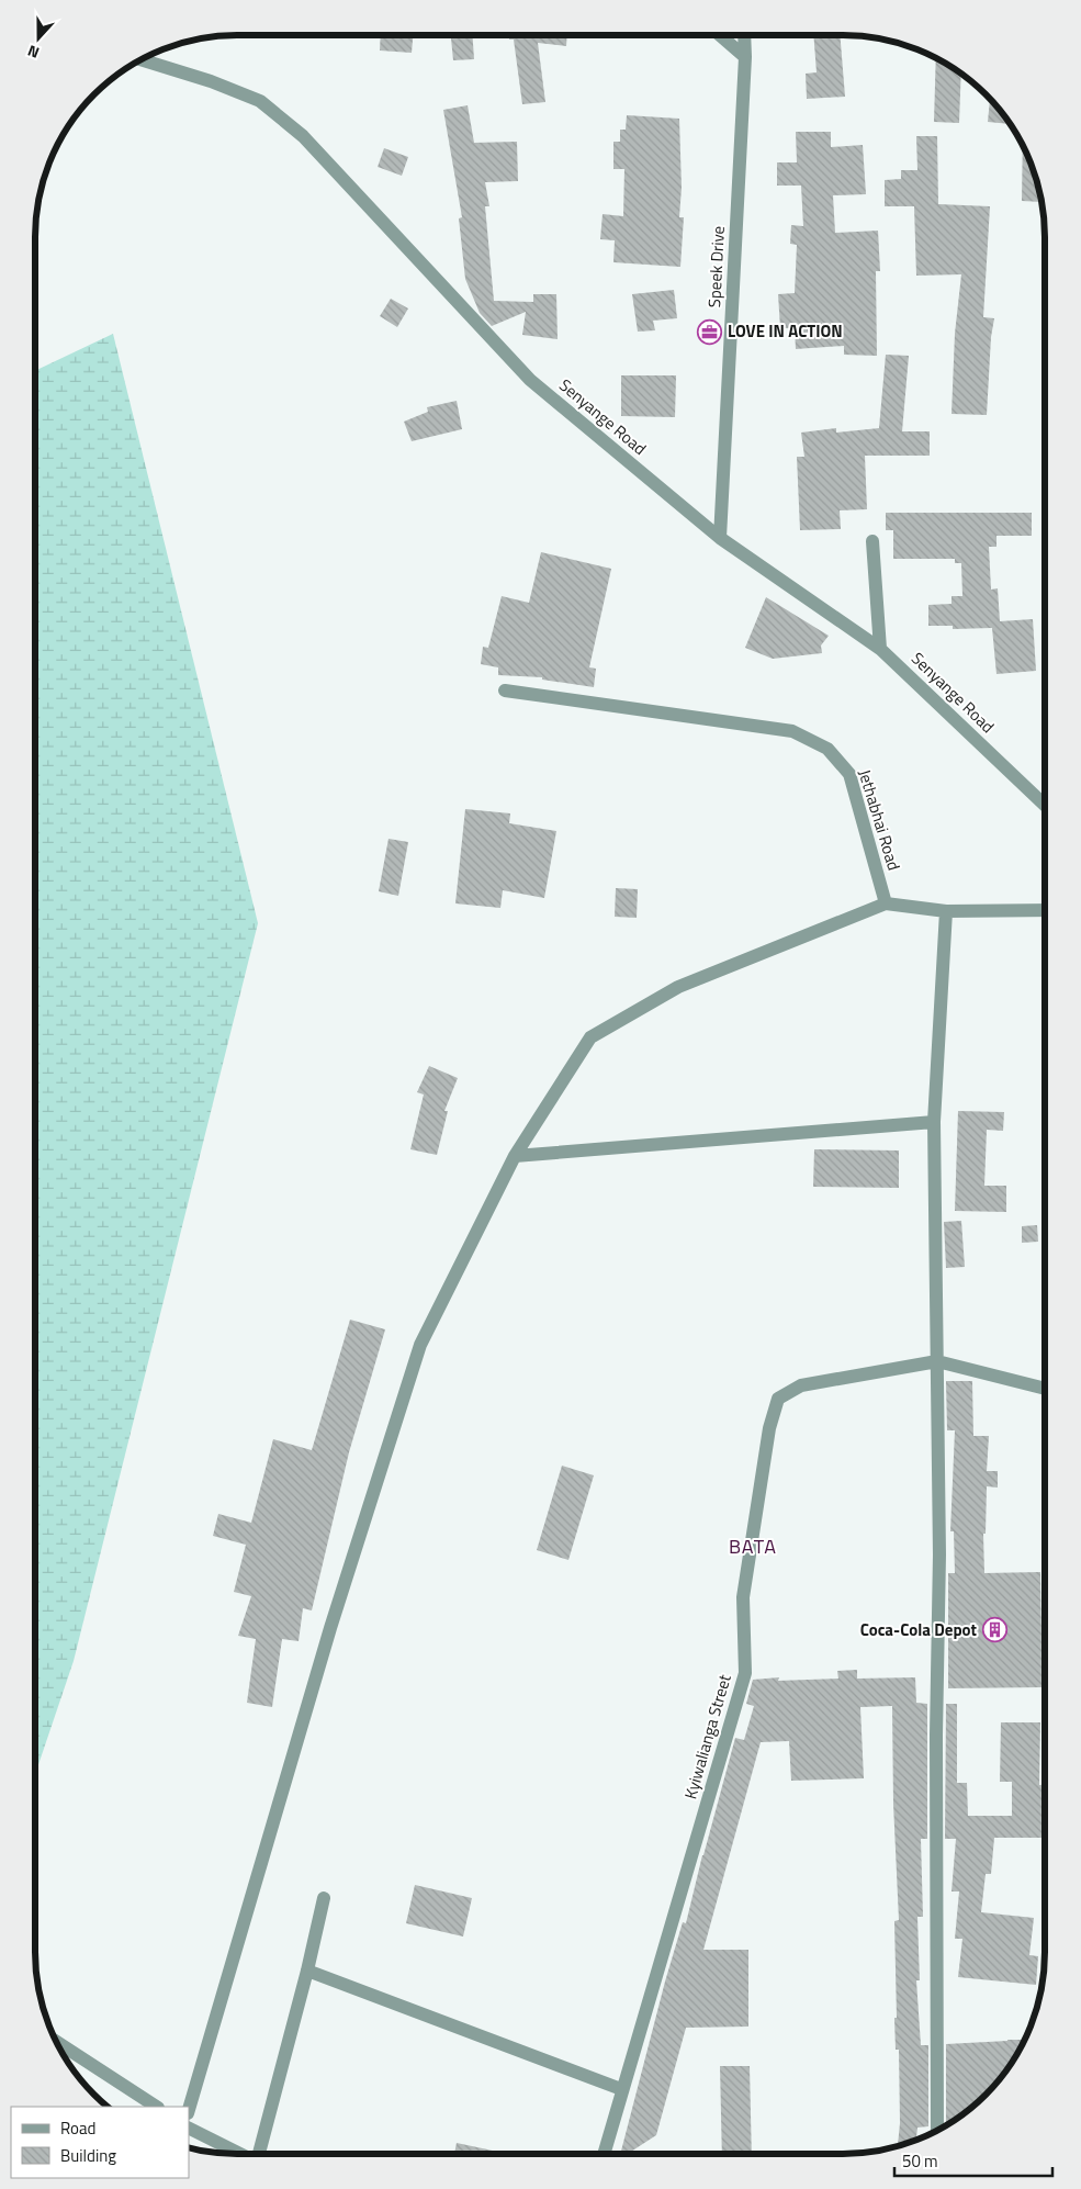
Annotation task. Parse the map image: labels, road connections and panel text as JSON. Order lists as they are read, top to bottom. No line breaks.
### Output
{"streets":{"street":["Speek Drive","Senyange Road","Jethabhai Road","Kyiwalianga Street"]},"crossings":[["Speek Drive","Senyange Road"]],"districts":["BATA"],"places":{"office":["LOVE IN ACTION"],"building":["Coca-Cola Depot"]},"legend":["Road","Building"],"scale_bar":"50 m","north":"bottom"}
